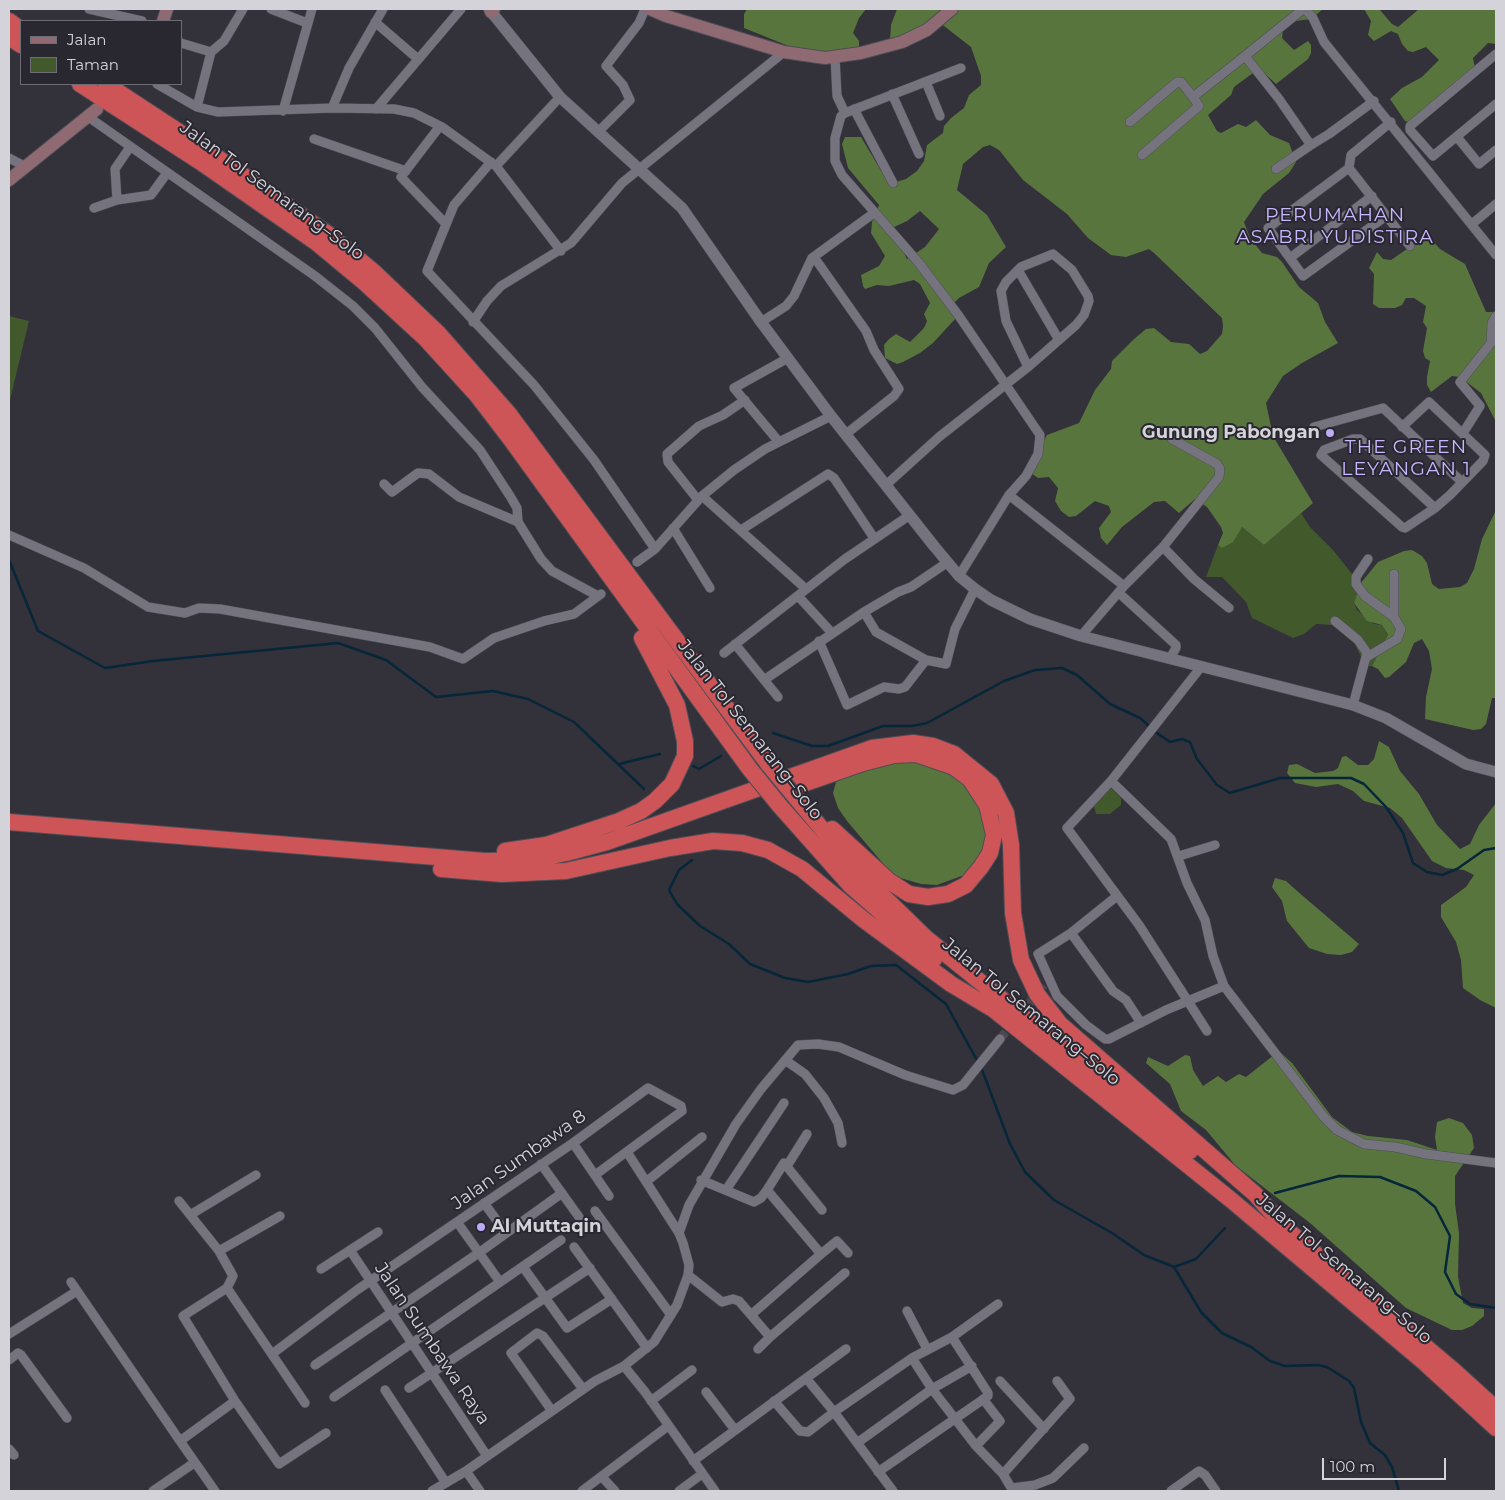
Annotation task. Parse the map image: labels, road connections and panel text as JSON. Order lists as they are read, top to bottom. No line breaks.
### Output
{"streets":{"highway":["Jalan Tol Semarang–Solo"],"street":["Jalan Sumbawa 8","Jalan Sumbawa Raya"]},"crossings":[["Jalan Sumbawa 8","Jalan Sumbawa Raya"]],"districts":["PERUMAHAN ASABRI YUDISTIRA","THE GREEN LEYANGAN 1"],"places":["Gunung Pabongan","Al Muttaqin"],"legend":["Jalan","Taman"],"scale_bar":"100 m"}
